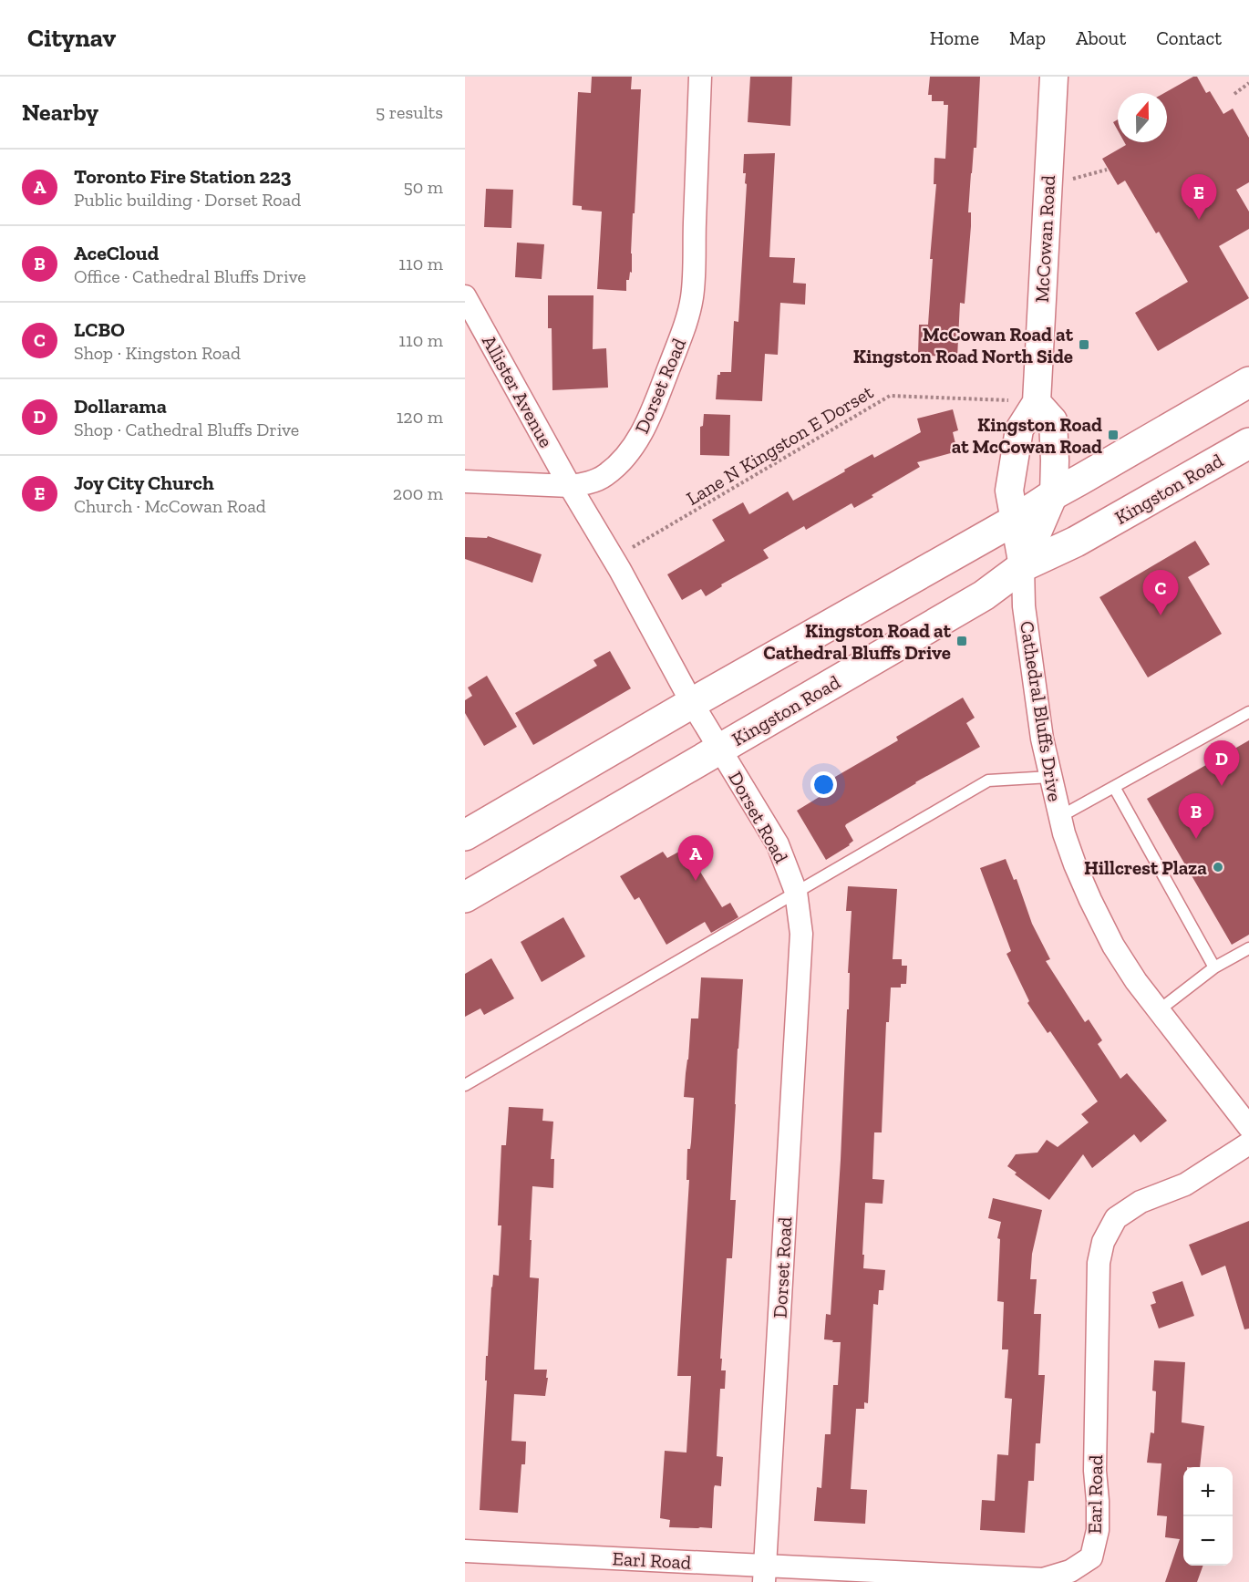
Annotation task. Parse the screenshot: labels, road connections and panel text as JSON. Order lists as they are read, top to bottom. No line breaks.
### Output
{"streets":{"main road":["Kingston Road"],"street":["McCowan Road","Dorset Road","Allister Avenue","Cathedral Bluffs Drive","Earl Road"],"path":["Lane N Kingston E Dorset"]},"crossings":[["McCowan Road","Lane N Kingston E Dorset"],["McCowan Road","Kingston Road"],["McCowan Road","Cathedral Bluffs Drive"],["Dorset Road","Allister Avenue"],["Dorset Road","Lane N Kingston E Dorset"],["Dorset Road","Kingston Road"],["Dorset Road","Earl Road"],["Kingston Road","Cathedral Bluffs Drive"]],"places":{"transit":["McCowan Road at Kingston Road North Side","Kingston Road at McCowan Road","Kingston Road at Cathedral Bluffs Drive"],"other":["Hillcrest Plaza"]},"north":"top","page":{"header":"Citynav","nav":["Home","Map","About","Contact"],"heading":["Nearby","5 results"],"list":[{"mark":"A","name":"Toronto Fire Station 223","note":"Public building · Dorset Road","value":"50 m"},{"mark":"B","name":"AceCloud","note":"Office · Cathedral Bluffs Drive","value":"110 m"},{"mark":"C","name":"LCBO","note":"Shop · Kingston Road","value":"110 m"},{"mark":"D","name":"Dollarama","note":"Shop · Cathedral Bluffs Drive","value":"120 m"},{"mark":"E","name":"Joy City Church","note":"Church · McCowan Road","value":"200 m"}],"pins":["E","C","D","B","A"],"map_buttons":["+","−"]}}
